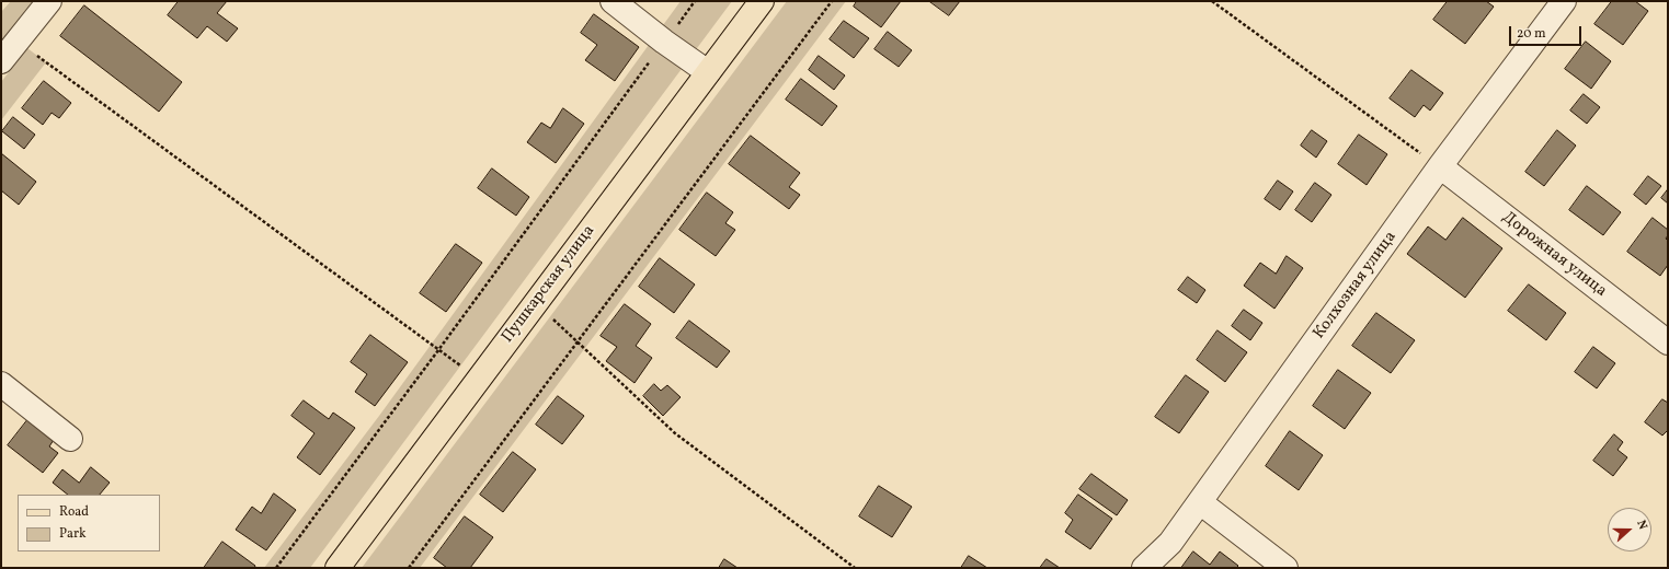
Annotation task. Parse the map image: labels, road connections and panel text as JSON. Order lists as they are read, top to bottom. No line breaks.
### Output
{"streets":{"main road":["Пушкарская улица"],"street":["Дорожная улица","Колхозная улица"]},"crossings":[["Дорожная улица","Колхозная улица"]],"legend":["Road","Park"],"scale_bar":"20 m","north":"right"}
